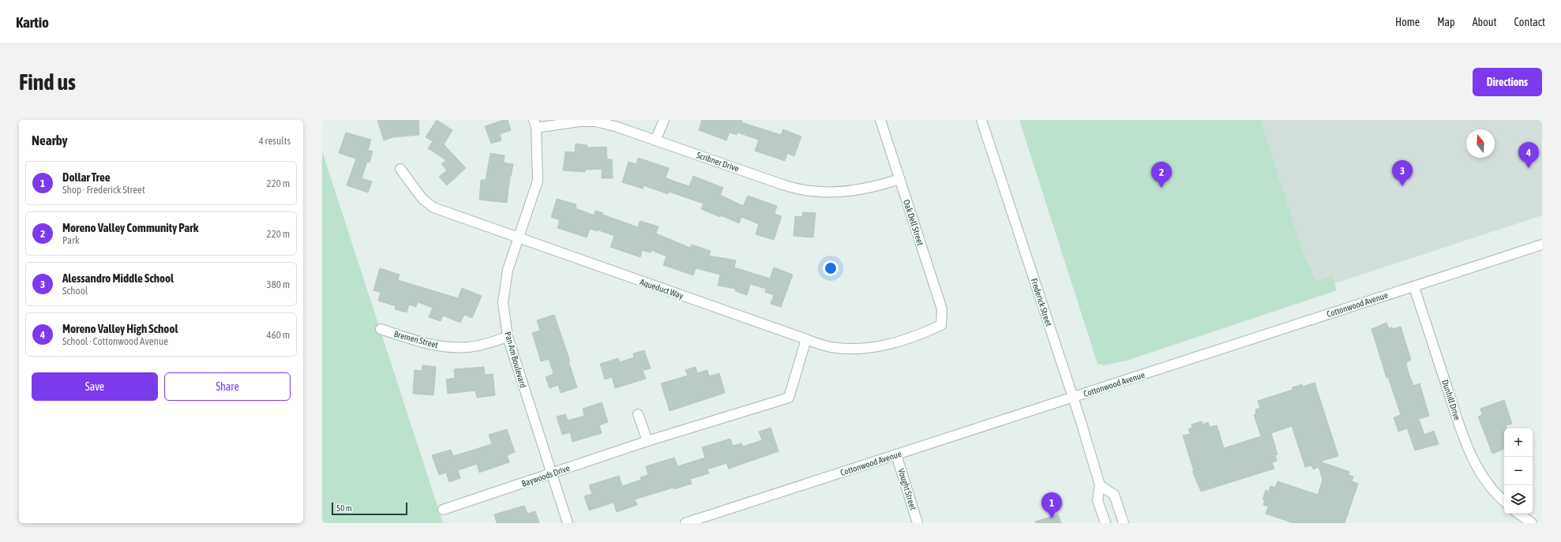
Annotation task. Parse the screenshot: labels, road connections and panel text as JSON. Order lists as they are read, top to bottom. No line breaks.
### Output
{"streets":{"street":["Scribner Drive","Oak Dell Street","Aqueduct Way","Frederick Street","Cottonwood Avenue","Bremen Street","Pan Am Boulevard","Dunhill Drive","Baywoods Drive","Vought Street"]},"crossings":[["Scribner Drive","Oak Dell Street"],["Scribner Drive","Pan Am Boulevard"],["Oak Dell Street","Aqueduct Way"],["Aqueduct Way","Pan Am Boulevard"],["Aqueduct Way","Baywoods Drive"],["Frederick Street","Cottonwood Avenue"],["Cottonwood Avenue","Dunhill Drive"],["Cottonwood Avenue","Vought Street"],["Bremen Street","Pan Am Boulevard"],["Pan Am Boulevard","Baywoods Drive"]],"scale_bar":"50 m","north":"top","page":{"header":"Kartio","nav":["Home","Map","About","Contact"],"buttons":["Directions",["Save","Share"]],"title":"Find us","heading":["Nearby","4 results"],"pins":["4","3","2","1"],"list":[{"mark":"1","name":"Dollar Tree","note":"Shop · Frederick Street","value":"220 m"},{"mark":"2","name":"Moreno Valley Community Park","note":"Park","value":"220 m"},{"mark":"3","name":"Alessandro Middle School","note":"School","value":"380 m"},{"mark":"4","name":"Moreno Valley High School","note":"School · Cottonwood Avenue","value":"460 m"}],"map_buttons":["+","−"],"scale":"50 m"}}
